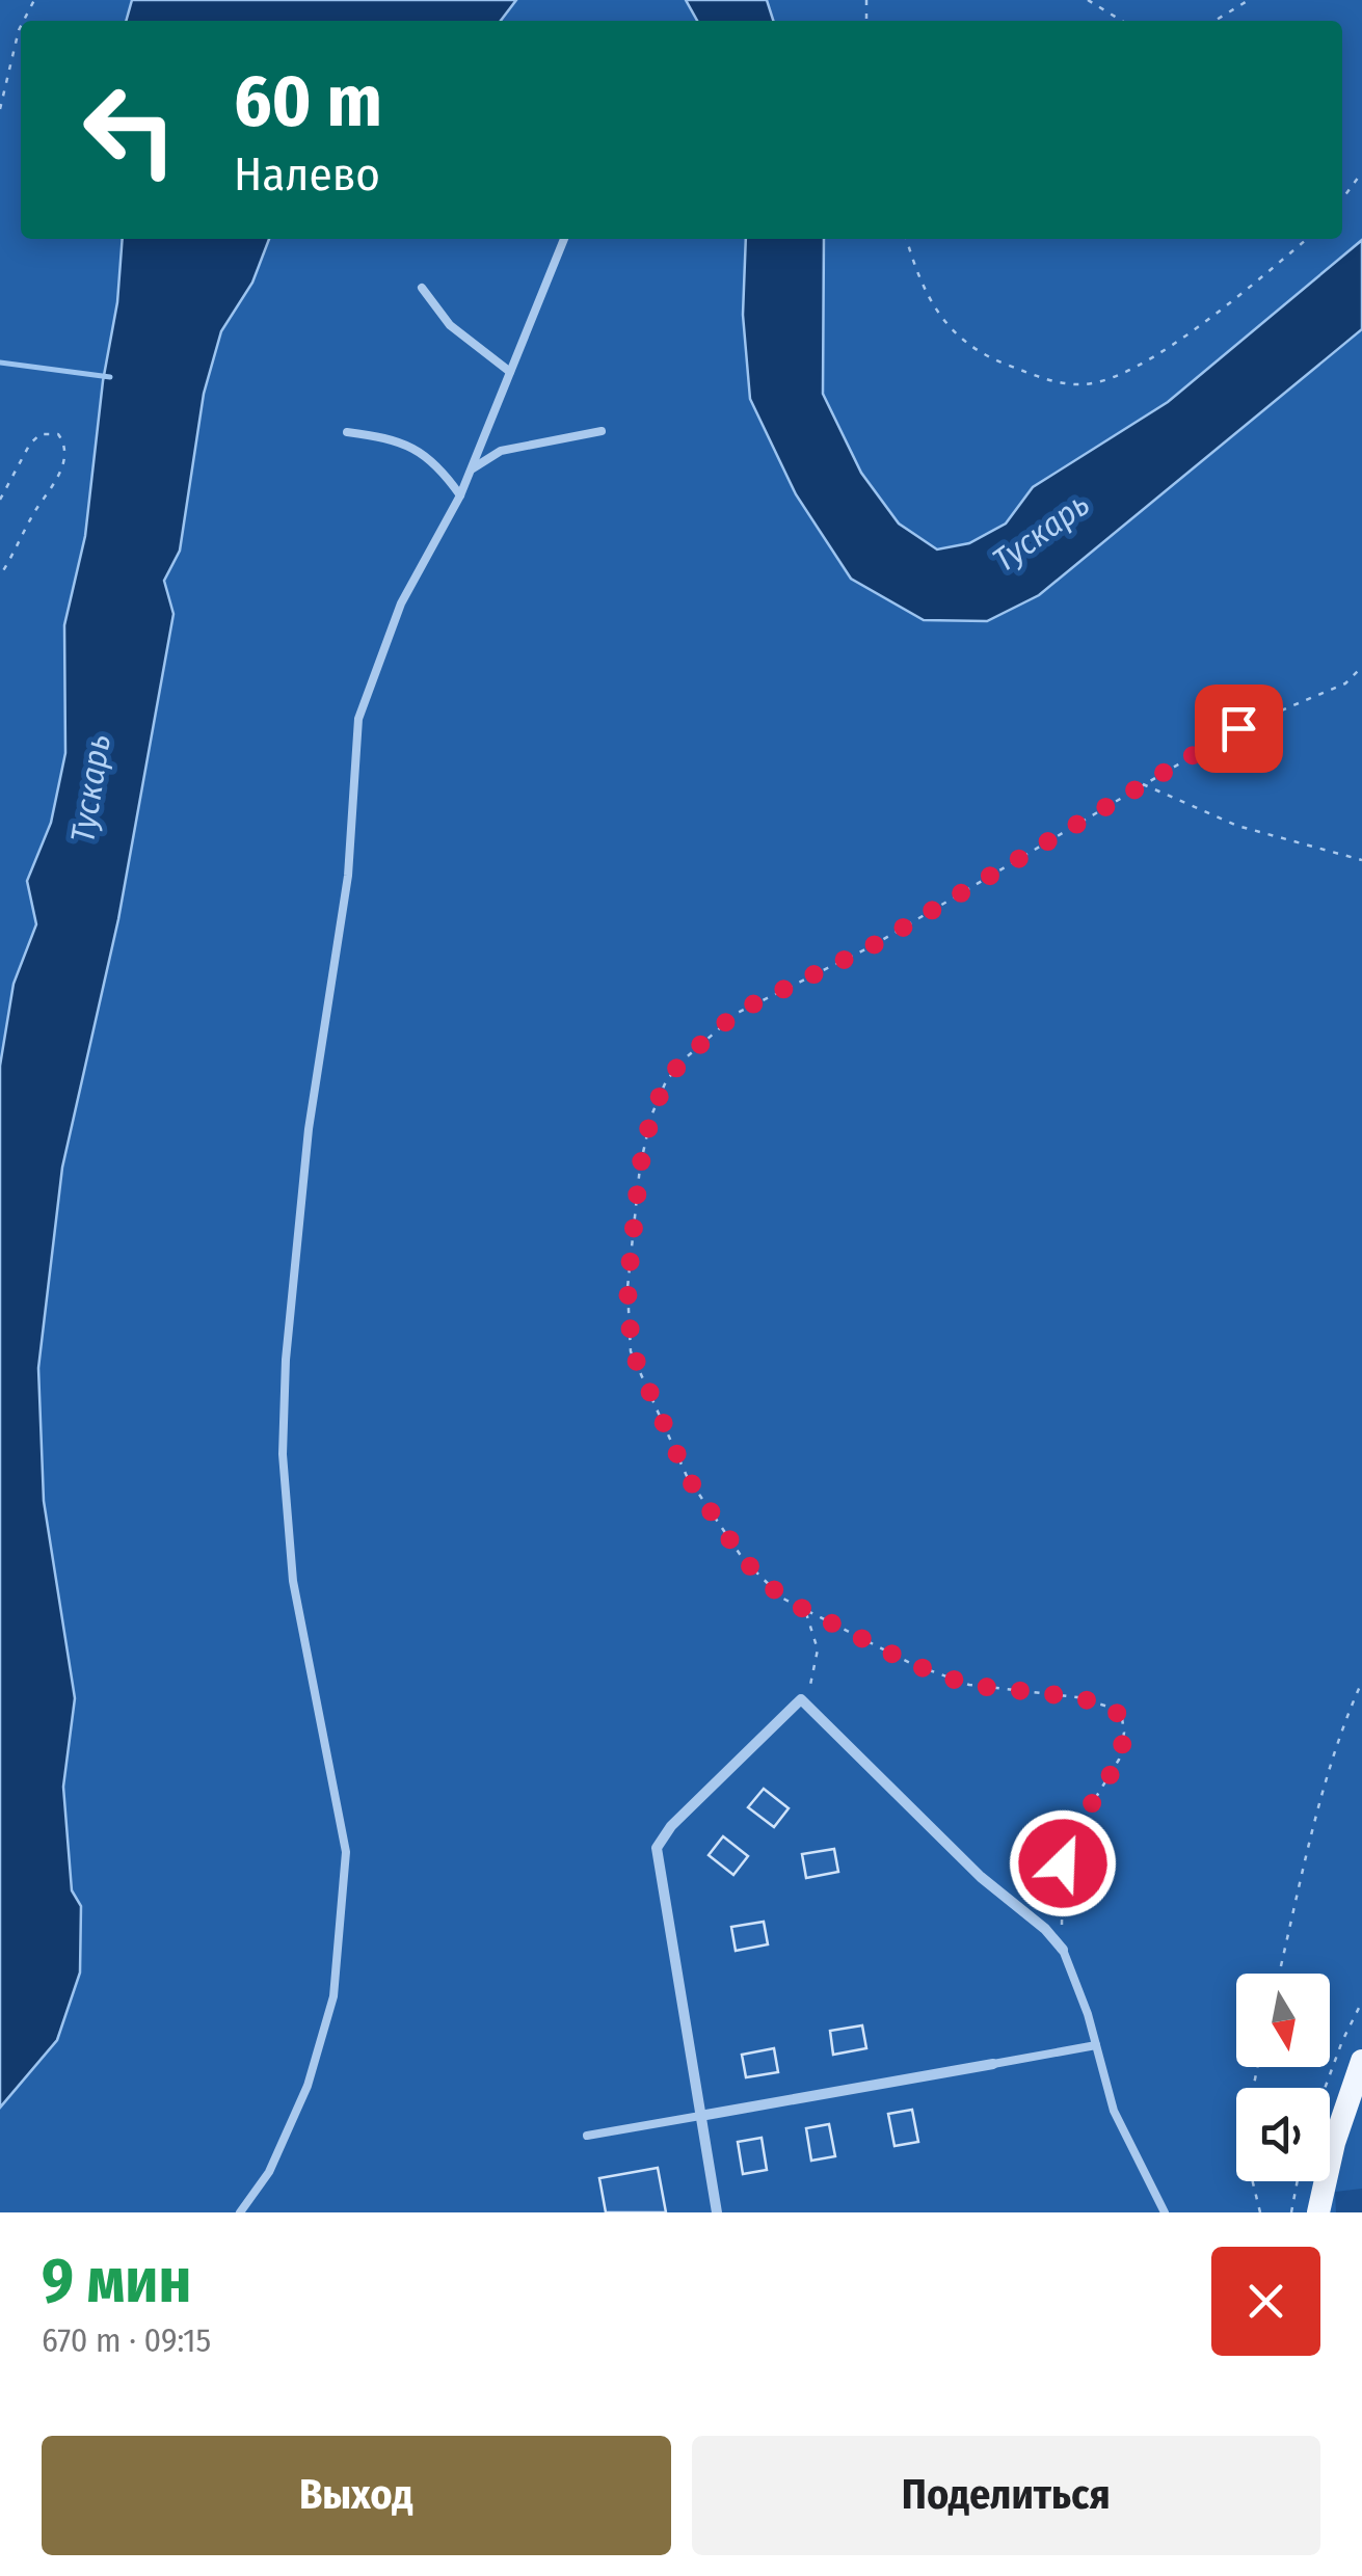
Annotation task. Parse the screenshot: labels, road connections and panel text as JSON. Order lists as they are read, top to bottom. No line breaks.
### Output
{"water":["Тускарь"],"north":"bottom","page":{"turn":["60 m","Налево"],"heading":["9 мин","670 m · 09:15"],"buttons":["Выход","Поделиться"]}}
